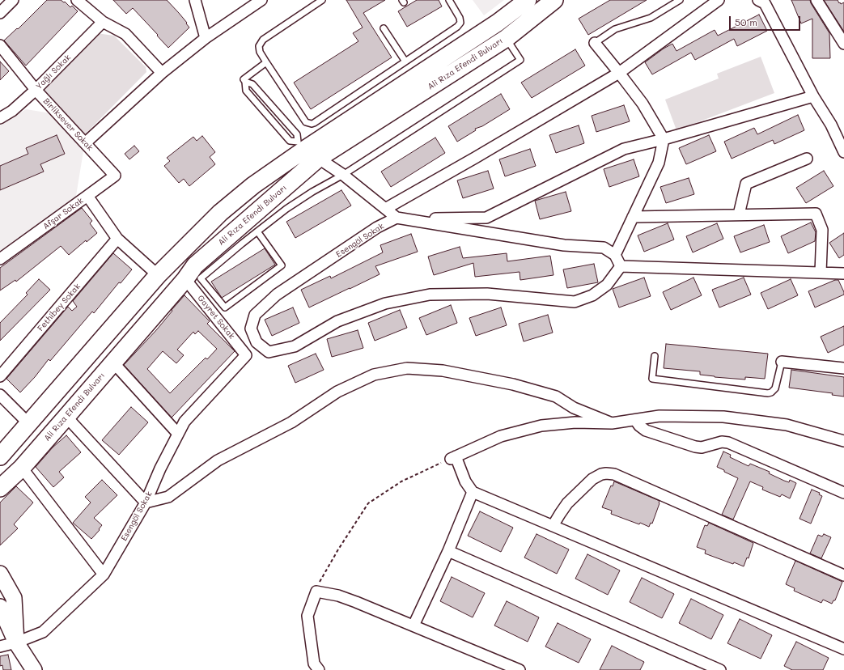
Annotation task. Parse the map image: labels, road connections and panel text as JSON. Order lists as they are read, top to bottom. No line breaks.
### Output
{"streets":{"main road":["Ali Rıza Efendi Bulvarı"],"street":["Yağlı Sokak","Birliksever Sokak","Afşar Sokak","Esengöl Sokak","Fethibey Sokak","Gayret Sokak"]},"crossings":[["Ali Rıza Efendi Bulvarı","Afşar Sokak"],["Ali Rıza Efendi Bulvarı","Gayret Sokak"],["Yağlı Sokak","Birliksever Sokak"],["Birliksever Sokak","Afşar Sokak"],["Afşar Sokak","Fethibey Sokak"],["Esengöl Sokak","Gayret Sokak"]],"scale_bar":"50 m"}
